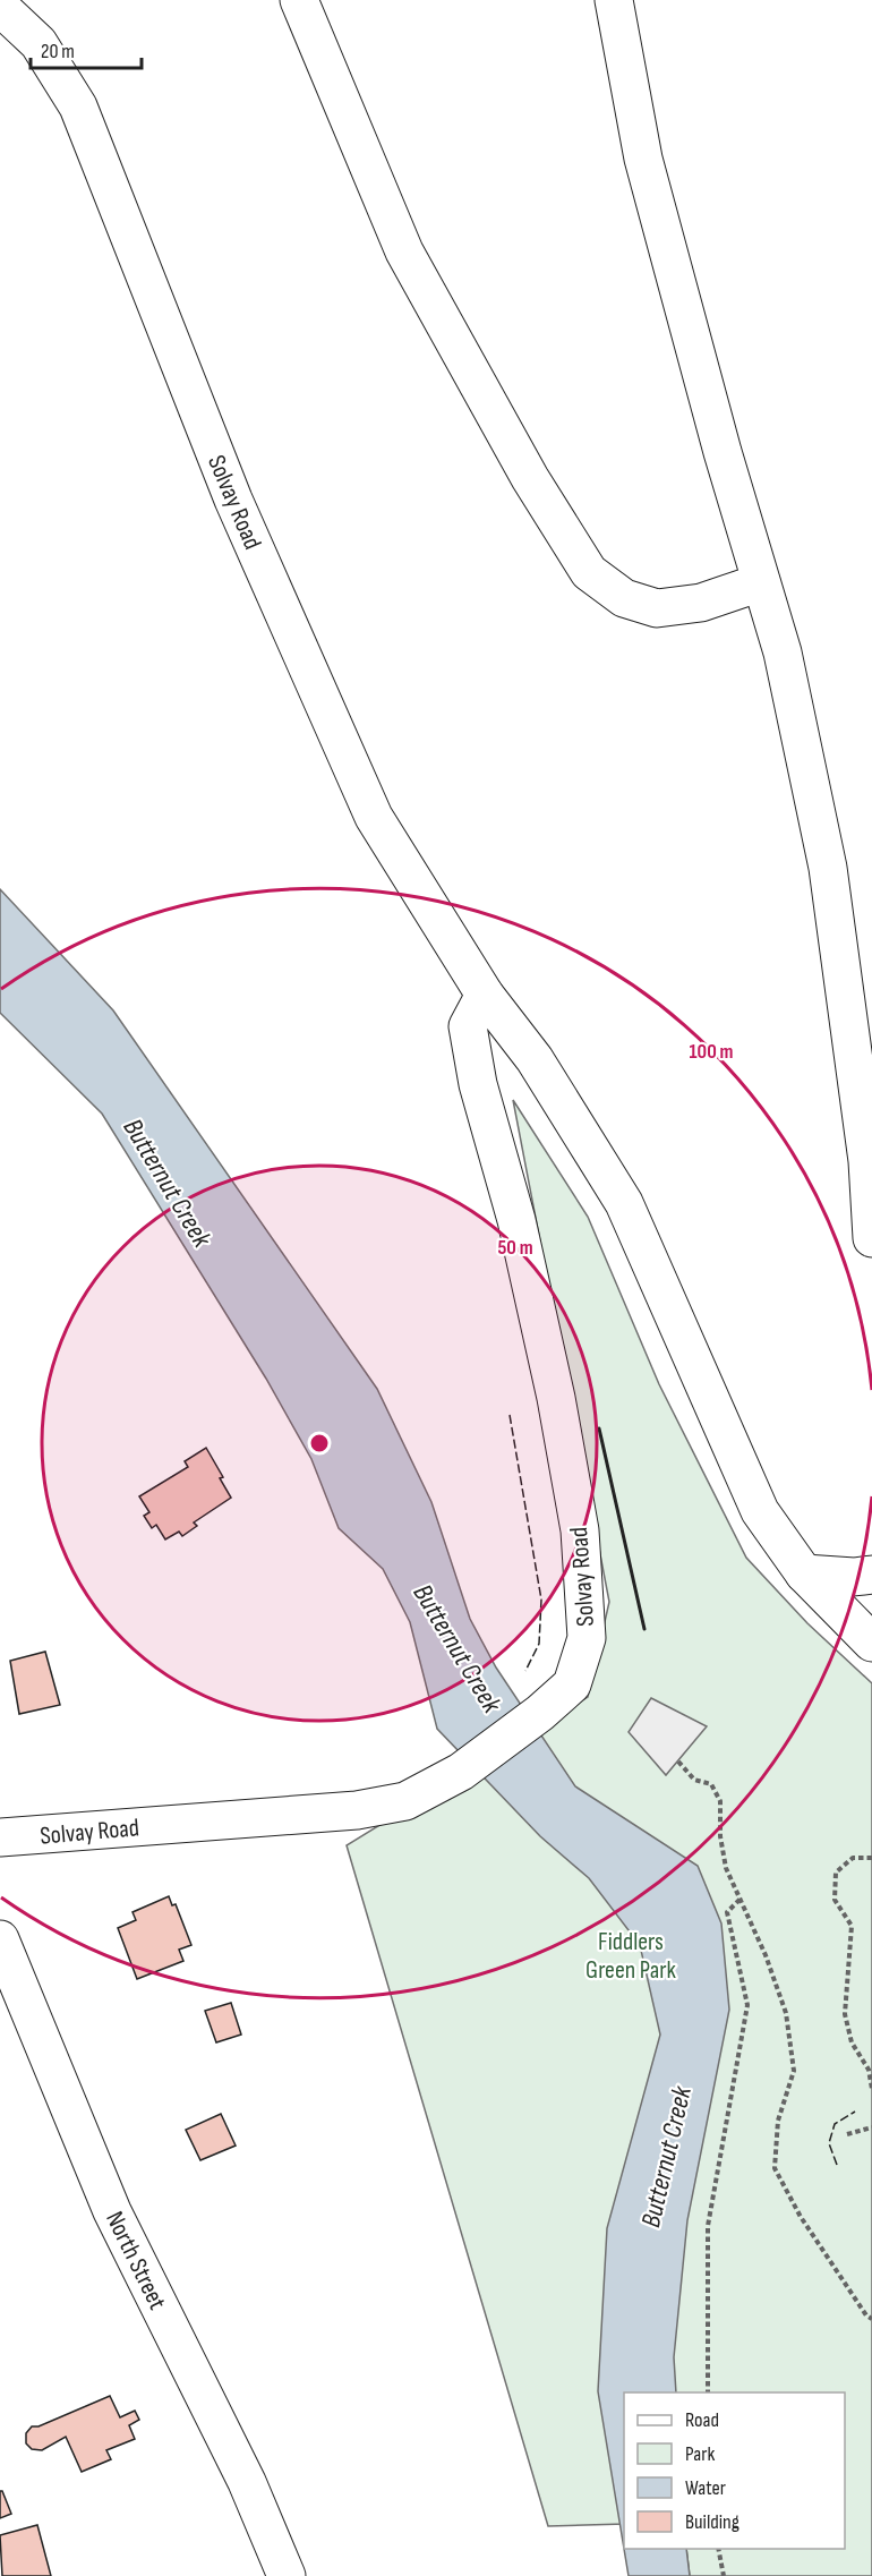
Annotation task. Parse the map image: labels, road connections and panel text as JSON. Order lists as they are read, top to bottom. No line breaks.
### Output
{"streets":{"street":["Solvay Road","North Street"]},"water":["Butternut Creek"],"parks":["Fiddlers Green Park"],"legend":["Road","Park","Water","Building"],"scale_bar":"20 m","rings":["100 m","50 m"]}
